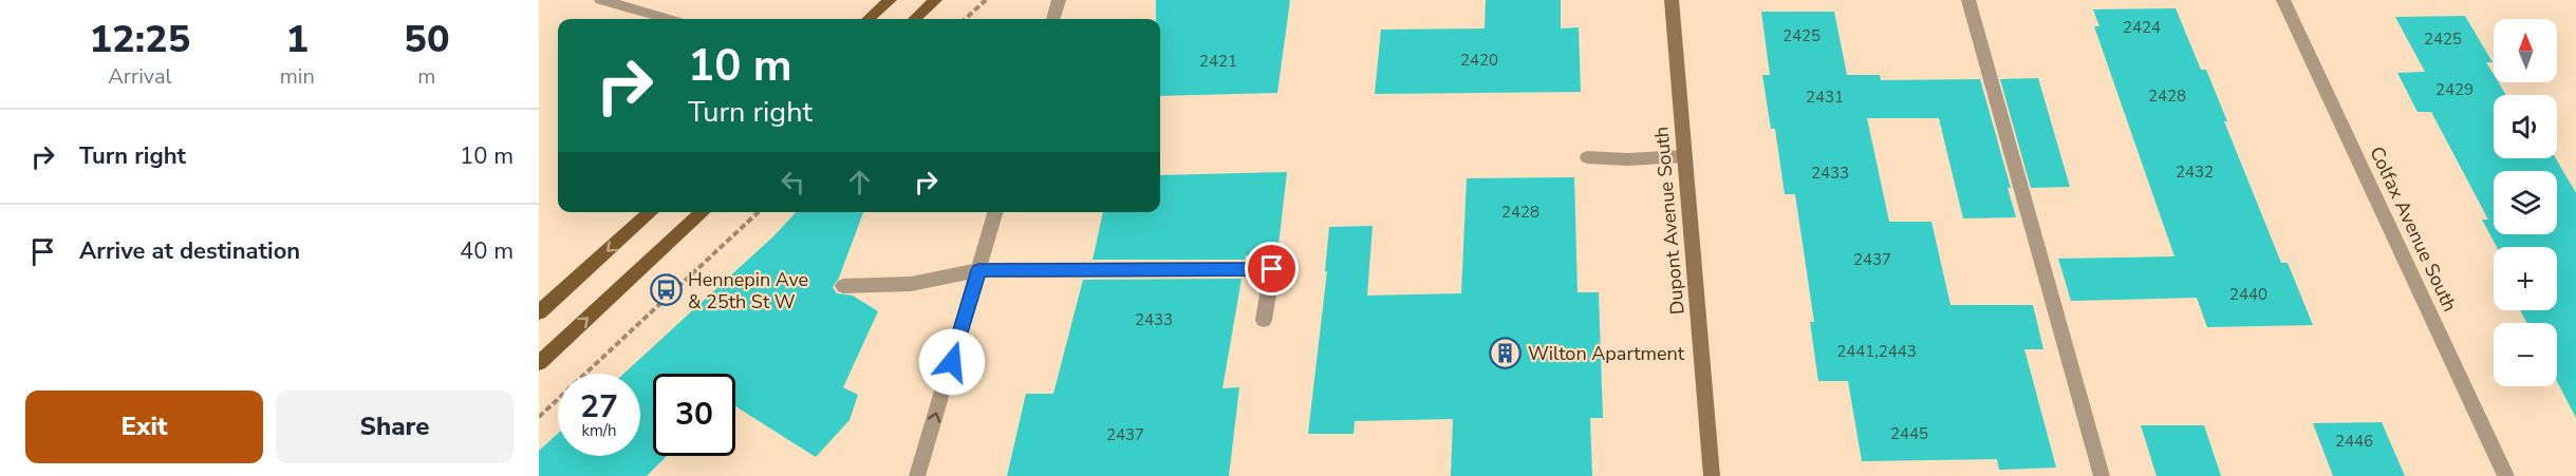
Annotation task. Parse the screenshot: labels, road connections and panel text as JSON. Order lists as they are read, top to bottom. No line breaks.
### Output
{"streets":{"street":["Dupont Avenue South","Colfax Avenue South"]},"places":{"bus stop":["Hennepin Ave & 25th St W"],"building":["Wilton Apartment"]},"house_numbers":["2424","2425","2425","2420","2421","2429","2428","2431","2432","2433","2428","2437","2440","2433","2441,2443","2445","2437","2446"],"north":"top","page":{"eta":["12:25","Arrival","1","min","50","m"],"map_buttons":["+","−"],"turn":["10 m","Turn right"],"list":[{"name":"Turn right","value":"10 m"},{"name":"Arrive at destination","value":"40 m"}],"speed":"27 km/h","limit":"30","buttons":["Exit","Share"]}}
